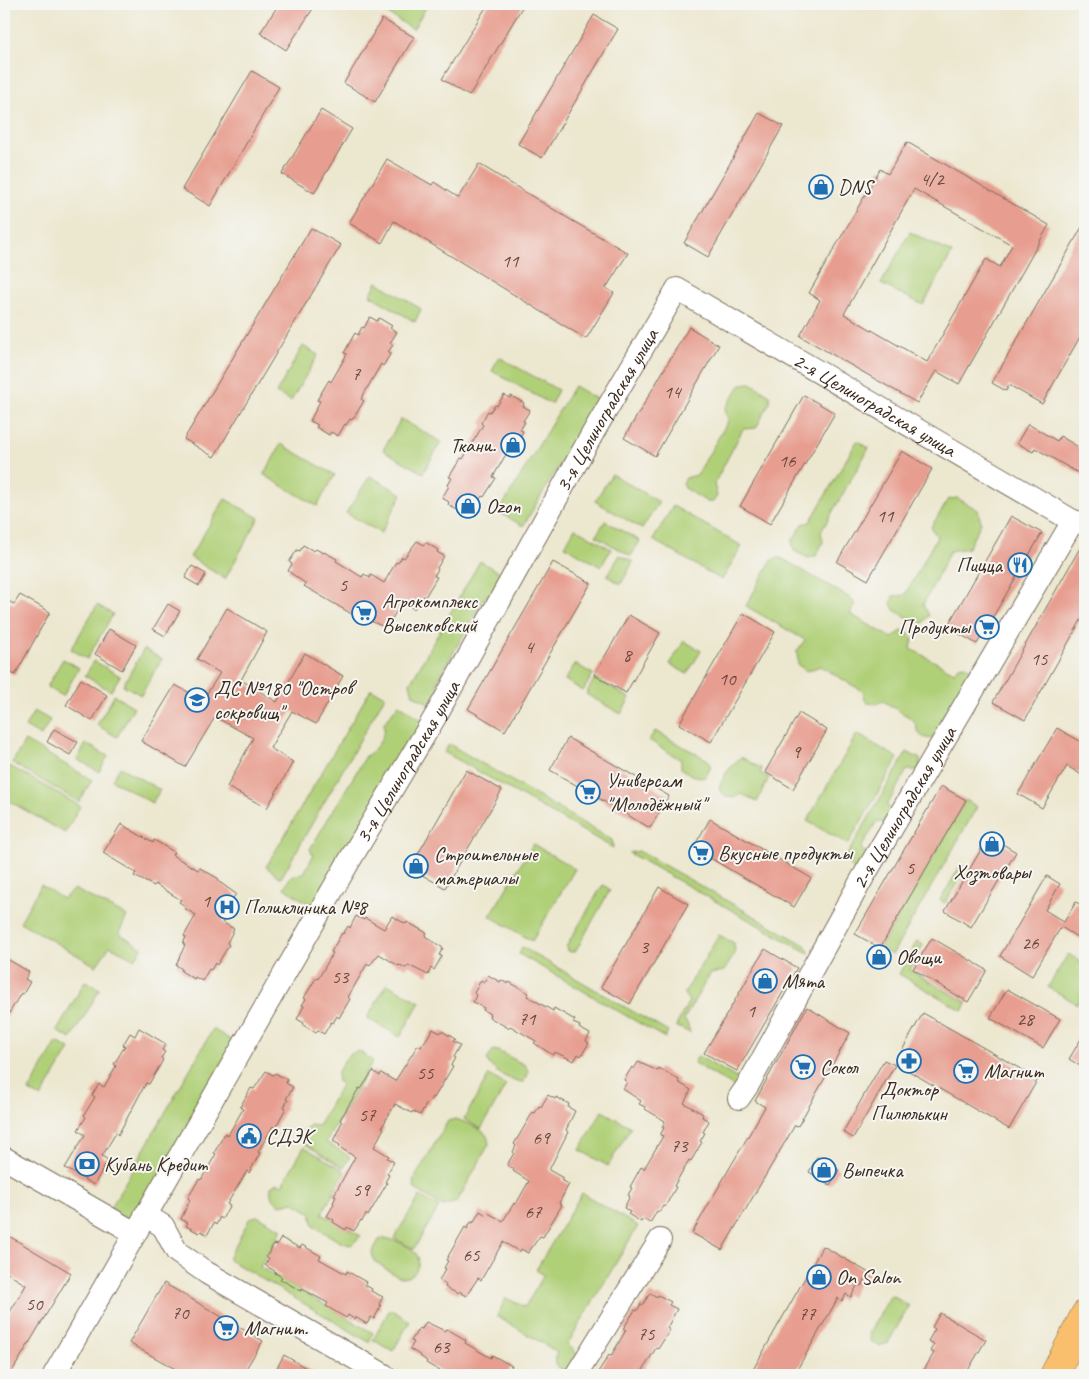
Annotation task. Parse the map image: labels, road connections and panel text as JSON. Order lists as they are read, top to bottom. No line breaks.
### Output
{"streets":{"street":["2-я Целиноградская улица","3-я Целиноградская улица"]},"crossings":[["2-я Целиноградская улица","3-я Целиноградская улица"]],"places":{"shop":["DNS","Ткани.","Ozon","Хозтовары","Строительные материалы","Овощи","Мята","Выпечка","On Salon"],"restaurant":["Пицца"],"supermarket":["Агрокомплекс Выселковский","Продукты","Универсам \"Молодёжный\"","Вкусные продукты","Сокол","Магнит","Магнит."],"school or university":["ДС №180 \"Остров сокровищ\""],"hospital":["Поликлиника №8"],"pharmacy":["Доктор Пилюлькин"],"public building":["СДЭК"],"bank":["Кубань Кредит"]},"house_numbers":["4/2","11","7","14","16","11","5","4","8","15","10","9","5","1","26","3","53","1","71","28","55","57","69","73","59","67","65","50","70","77","75","63"]}
